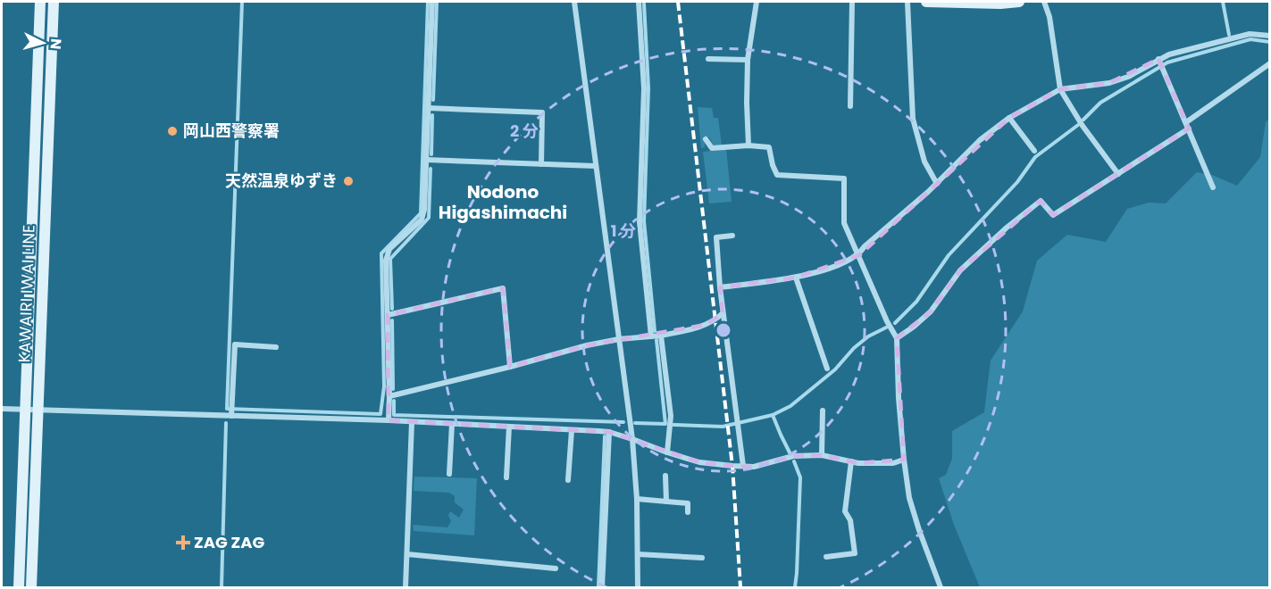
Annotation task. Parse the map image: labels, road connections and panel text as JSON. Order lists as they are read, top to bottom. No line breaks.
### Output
{"streets":{"main road":["KAWAIRI IWAI LINE"]},"districts":["Nodono Higashimachi"],"places":{"other":["岡山西警察署","天然温泉ゆずき"],"health":["ZAG ZAG"]},"north":"right","rings":["2 分","1 分"]}
